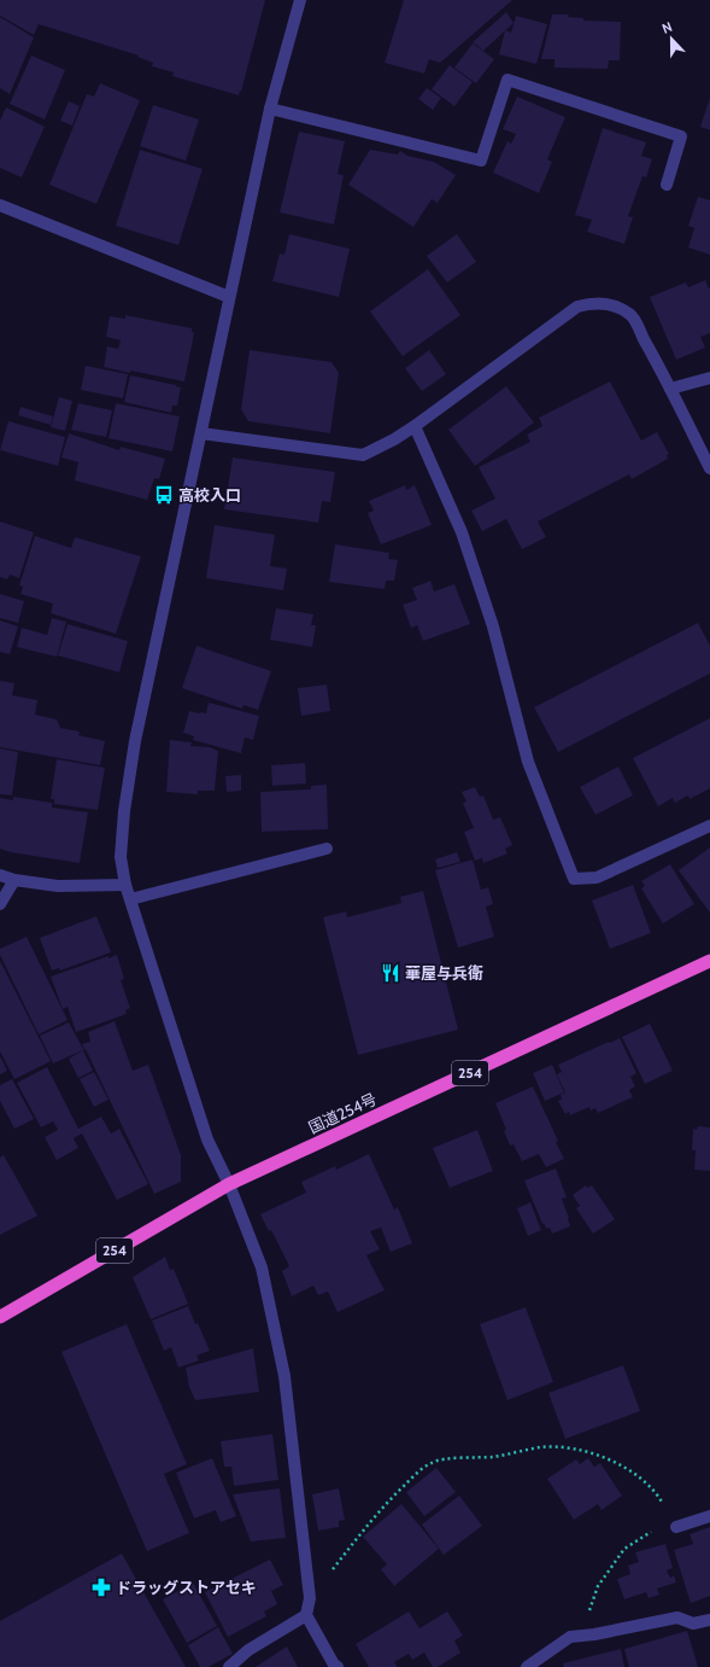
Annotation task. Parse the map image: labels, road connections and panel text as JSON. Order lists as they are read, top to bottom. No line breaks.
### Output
{"streets":{"highway":["254","国道254号"]},"places":{"bus stop":["高校入口"],"restaurant":["華屋与兵衛"],"pharmacy":["ドラッグストアセキ"]},"north":"top"}
